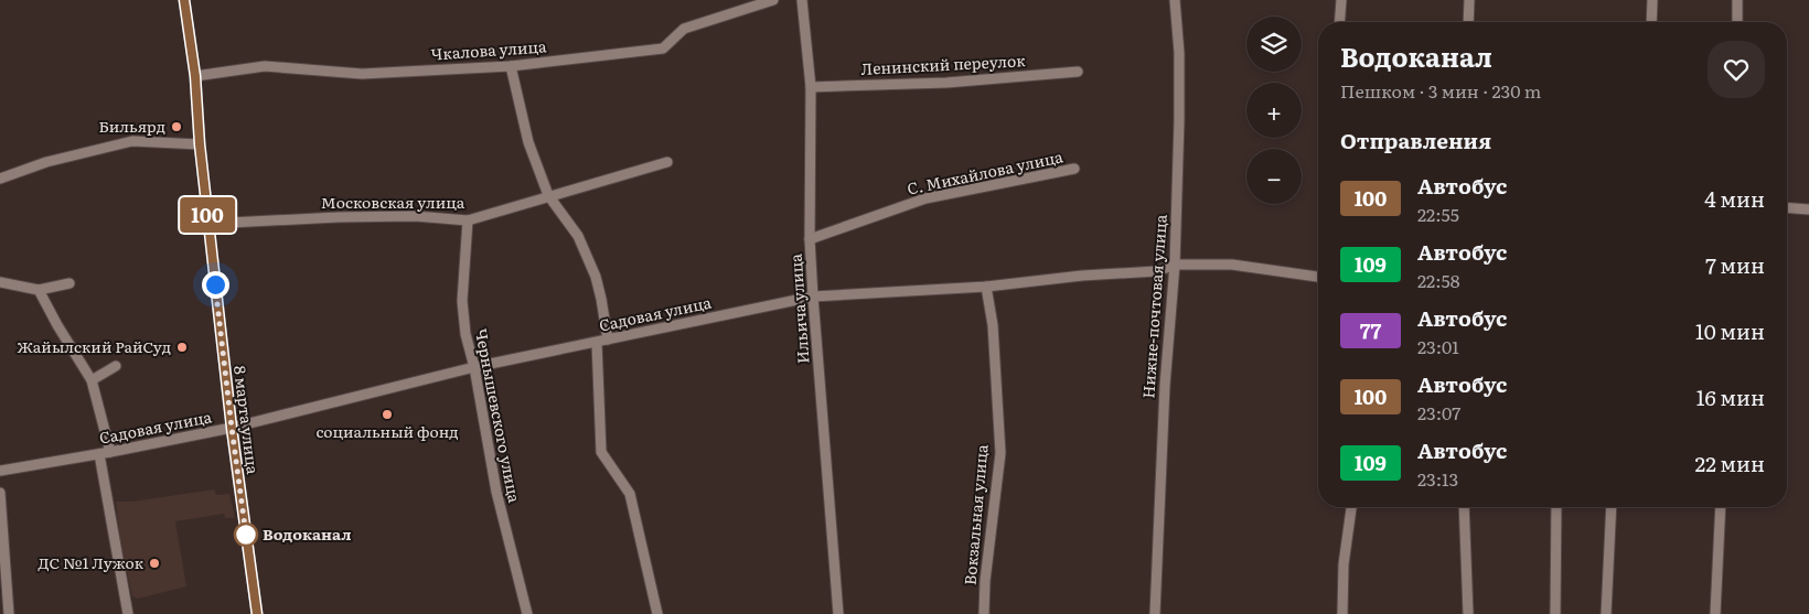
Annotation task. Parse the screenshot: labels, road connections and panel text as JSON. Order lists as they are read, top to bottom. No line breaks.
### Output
{"streets":{"street":["Чкалова улица","Ленинский переулок","С. Михайлова улица","Московская улица","Нижне-почтовая улица","Ильича улица","Садовая улица","Чернышевского улица","8 марта улица","Вокзальная улица"]},"crossings":[["Чкалова улица","8 марта улица"],["Ленинский переулок","Ильича улица"],["С. Михайлова улица","Ильича улица"],["Московская улица","Чернышевского улица"],["Московская улица","8 марта улица"],["Нижне-почтовая улица","Садовая улица"],["Ильича улица","Садовая улица"],["Садовая улица","Чернышевского улица"],["Садовая улица","8 марта улица"],["Садовая улица","Вокзальная улица"]],"places":["Бильярд","Жайылский РайСуд","социальный фонд","Водоканал","ДС №1 Лужок"],"lines":["bus line 100"],"page":{"on_map":"100","map_buttons":["+","−"],"heading":[["Водоканал","Пешком · 3 мин · 230 m"],"Отправления"],"list":[{"mark":"100","name":"Автобус","note":"22:55","value":"4 мин"},{"mark":"109","name":"Автобус","note":"22:58","value":"7 мин"},{"mark":"77","name":"Автобус","note":"23:01","value":"10 мин"},{"mark":"100","name":"Автобус","note":"23:07","value":"16 мин"},{"mark":"109","name":"Автобус","note":"23:13","value":"22 мин"}]}}
